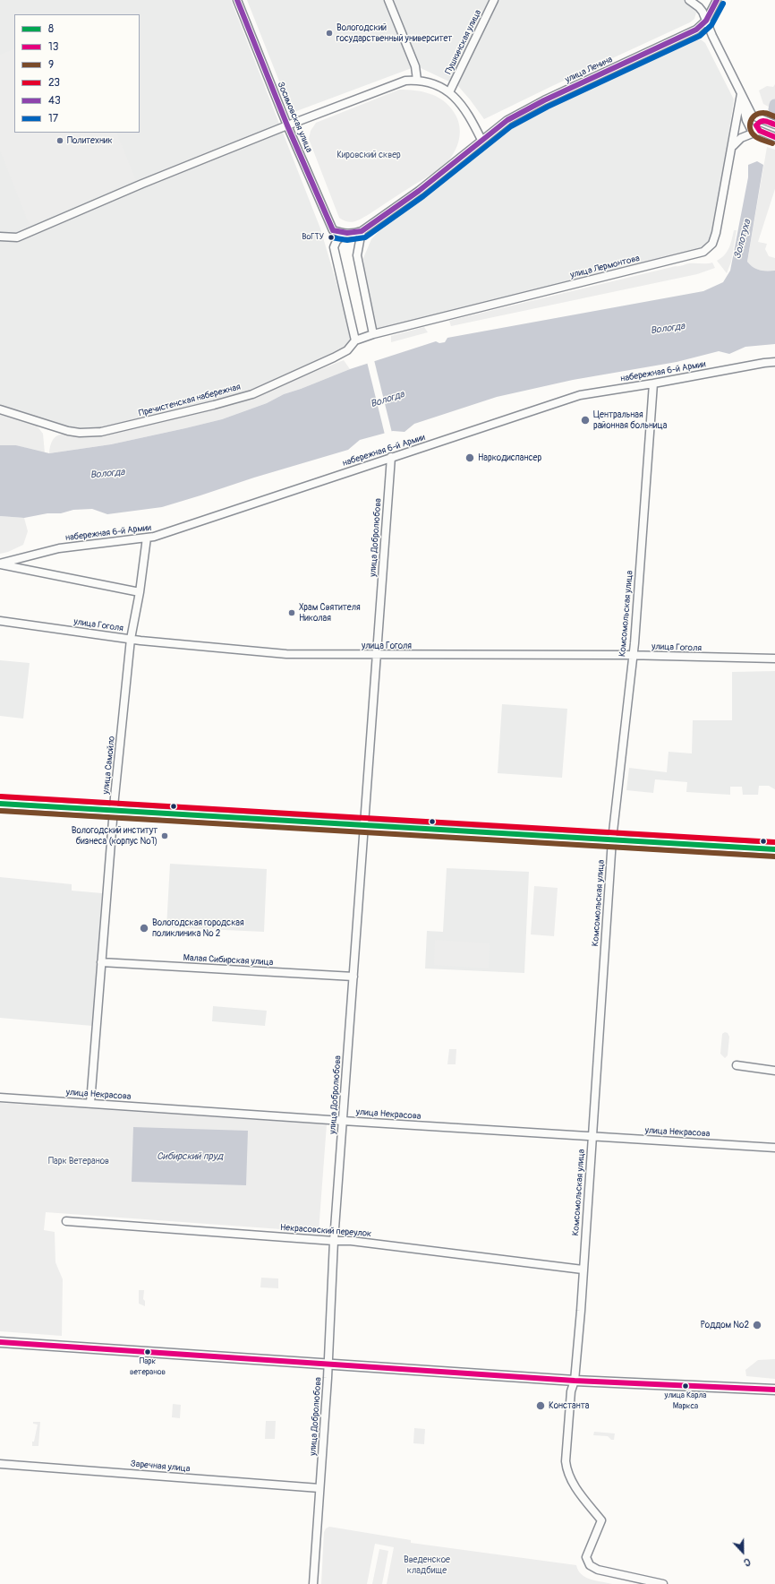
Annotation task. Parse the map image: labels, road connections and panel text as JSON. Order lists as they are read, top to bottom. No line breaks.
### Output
{"streets":{"street":["Пушкинская улица","улица Ленина","Зосимовская улица","улица Лермонтова","набережная 6-й Армии","Пречистенская набережная","улица Добролюбова","Комсомольская улица","улица Гоголя","улица Самойло","Малая Сибирская улица","улица Некрасова","Некрасовский переулок","Заречная улица"]},"crossings":[["улица Ленина","Зосимовская улица"],["улица Лермонтова","Пречистенская набережная"],["набережная 6-й Армии","улица Добролюбова"],["набережная 6-й Армии","Комсомольская улица"],["набережная 6-й Армии","улица Самойло"],["улица Добролюбова","улица Гоголя"],["улица Добролюбова","Малая Сибирская улица"],["улица Добролюбова","улица Некрасова"],["улица Добролюбова","Некрасовский переулок"],["улица Добролюбова","Заречная улица"],["Комсомольская улица","улица Гоголя"],["Комсомольская улица","улица Некрасова"],["Комсомольская улица","Некрасовский переулок"],["улица Гоголя","улица Самойло"],["улица Самойло","Малая Сибирская улица"],["улица Самойло","улица Некрасова"]],"water":["Золотуха","Вологда","Сибирский пруд"],"parks":["Кировский сквер","Парк Ветеранов","Введенское кладбище"],"places":["Вологодский государственный университет","Политехник","ВоГТУ","Центральная районная больница","Наркодиспансер","Храм Святителя Николая","Вологодский институт бизнеса (корпус №1)","Вологодская городская поликлиника № 2","Роддом №2","Парк ветеранов","улица Карла Маркса","Константа"],"lines":["transit line 43","transit line 17","transit line 9","transit line 13","transit line 23","transit line 8"],"legend":["8","13","9","23","43","17"],"north":"bottom"}
